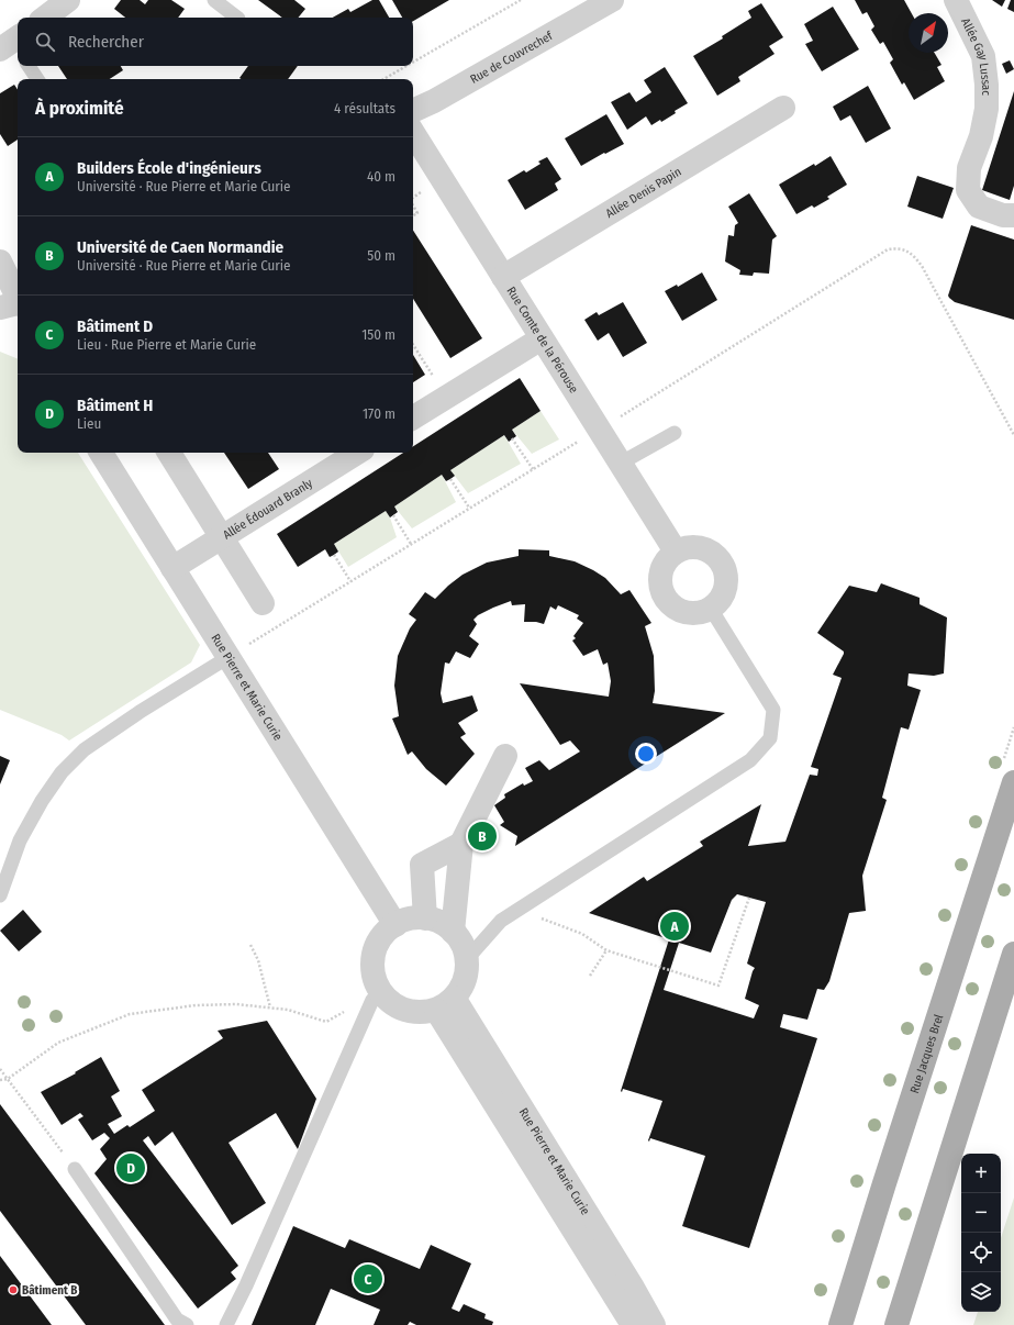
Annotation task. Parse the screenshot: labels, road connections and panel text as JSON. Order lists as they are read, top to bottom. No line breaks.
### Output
{"streets":{"main road":["Rue Jacques Brel"],"street":["Rue de Couvrechef","Allée Gay Lussac","Allée Denis Papin","Rue Comte de la Pérouse","Allée Édouard Branly","Rue Pierre et Marie Curie"]},"crossings":[["Allée Denis Papin","Rue Comte de la Pérouse"],["Allée Édouard Branly","Rue Pierre et Marie Curie"]],"places":["Bâtiment B"],"north":"top right","page":{"search":"Rechercher","heading":["À proximité","4 résultats"],"list":[{"mark":"A","name":"Builders École d'ingénieurs","note":"Université · Rue Pierre et Marie Curie","value":"40 m"},{"mark":"B","name":"Université de Caen Normandie","note":"Université · Rue Pierre et Marie Curie","value":"50 m"},{"mark":"C","name":"Bâtiment D","note":"Lieu · Rue Pierre et Marie Curie","value":"150 m"},{"mark":"D","name":"Bâtiment H","note":"Lieu","value":"170 m"}],"pins":["B","A","D","C"],"map_buttons":["+","−"]}}
